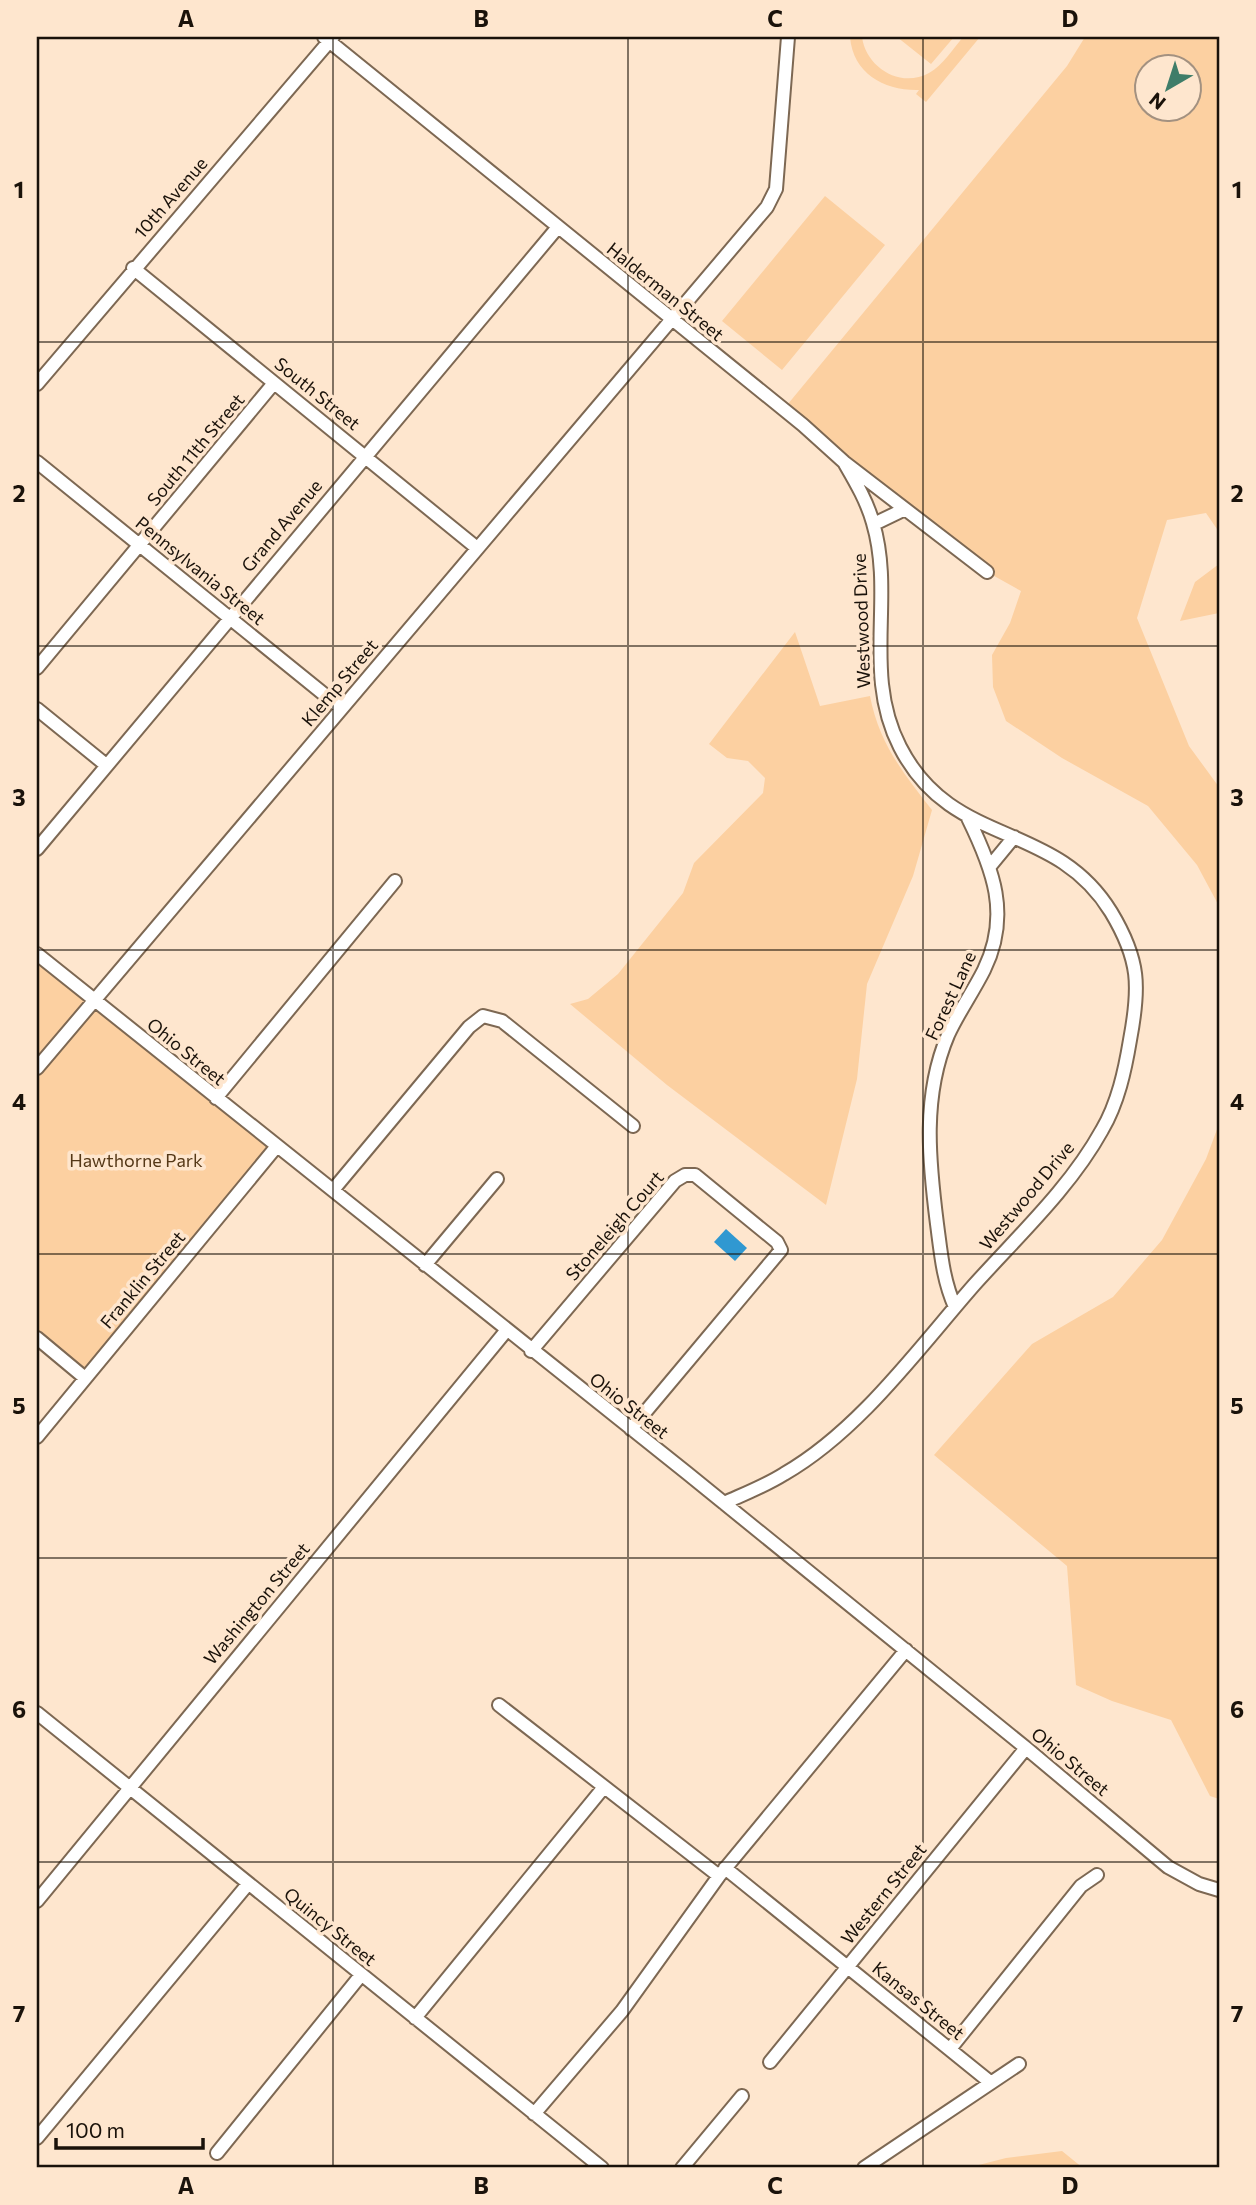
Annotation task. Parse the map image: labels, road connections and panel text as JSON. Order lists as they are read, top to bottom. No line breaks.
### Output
{"streets":{"street":["10th Avenue","Halderman Street","South Street","South 11th Street","Grand Avenue","Pennsylvania Street","Westwood Drive","Klemp Street","Forest Lane","Ohio Street","Stoneleigh Court","Franklin Street","Washington Street","Western Street","Quincy Street","Kansas Street"]},"crossings":[["10th Avenue","Halderman Street"],["10th Avenue","South Street"],["Halderman Street","Grand Avenue"],["Halderman Street","Westwood Drive"],["Halderman Street","Klemp Street"],["South Street","South 11th Street"],["South Street","Grand Avenue"],["South Street","Klemp Street"],["South 11th Street","Pennsylvania Street"],["Grand Avenue","Pennsylvania Street"],["Pennsylvania Street","Klemp Street"],["Westwood Drive","Forest Lane"],["Westwood Drive","Ohio Street"],["Klemp Street","Ohio Street"],["Ohio Street","Stoneleigh Court"],["Ohio Street","Franklin Street"],["Ohio Street","Washington Street"],["Ohio Street","Western Street"],["Washington Street","Quincy Street"],["Western Street","Kansas Street"]],"parks":["Hawthorne Park"],"scale_bar":"100 m","north":"bottom left","grid":{"columns":["A","B","C","D"],"rows":["1","2","3","4","5","6","7"]}}
